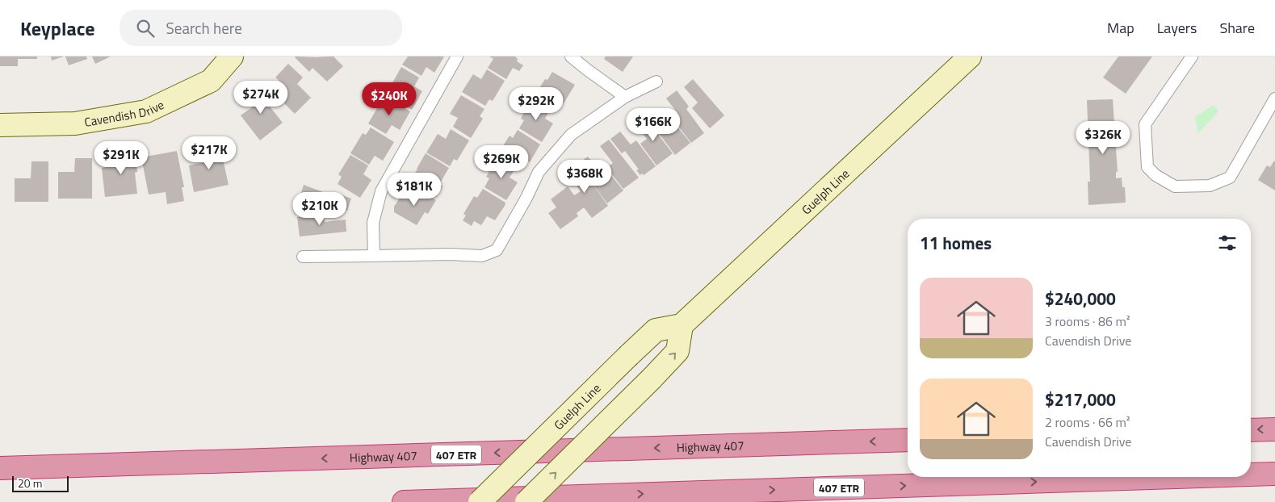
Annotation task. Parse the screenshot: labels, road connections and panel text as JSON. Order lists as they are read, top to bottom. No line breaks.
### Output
{"streets":{"highway":["Highway 407","407 ETR"],"main road":["Cavendish Drive","Guelph Line"]},"scale_bar":"20 m","page":{"header":"Keyplace","search":"Search here","nav":["Map","Layers","Share"],"price":["$274K","$240K","$292K","$166K","$326K","$217K","$291K","$269K","$368K","$181K","$210K"],"heading":"11 homes","list":[{"name":"$240,000","note":"3 rooms · 86 m² · Cavendish Drive"},{"name":"$217,000","note":"2 rooms · 66 m² · Cavendish Drive"}],"scale":"20 m"}}
